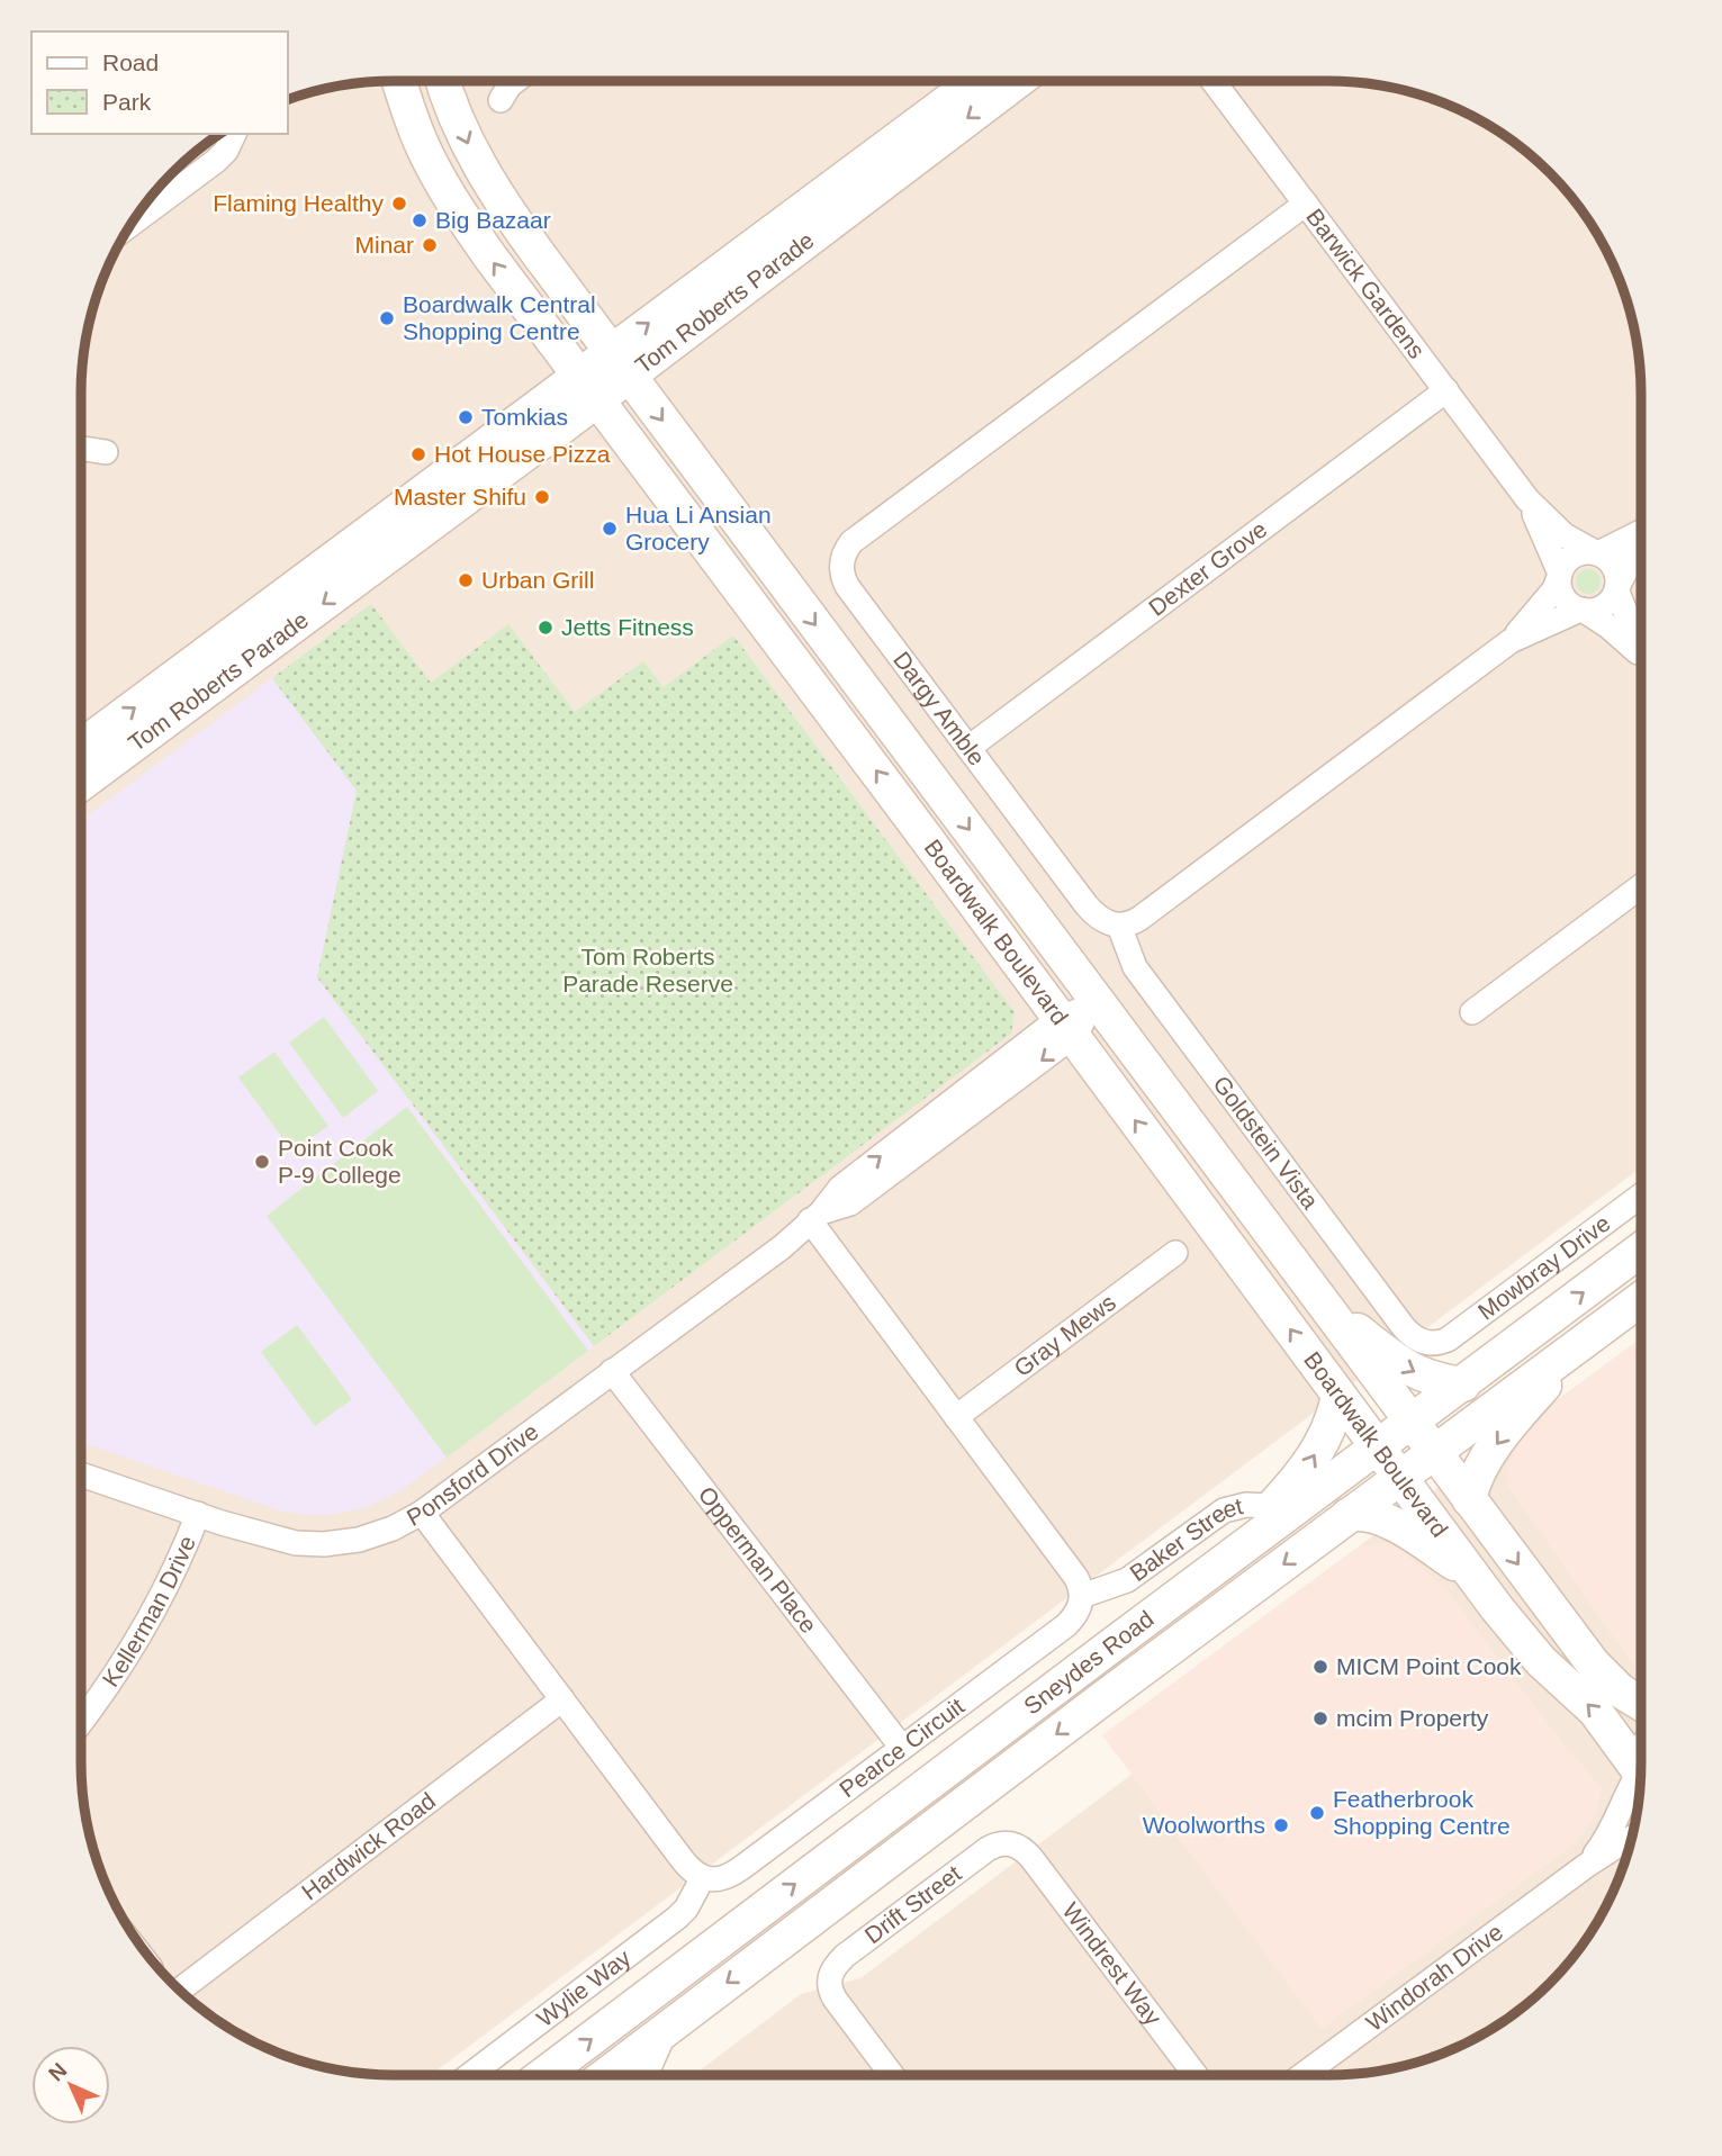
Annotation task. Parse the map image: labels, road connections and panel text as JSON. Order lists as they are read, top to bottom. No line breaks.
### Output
{"streets":{"main road":["Tom Roberts Parade","Boardwalk Boulevard","Sneydes Road"],"street":["Barwick Gardens","Dexter Grove","Dargy Amble","Goldstein Vista","Mowbray Drive","Gray Mews","Ponsford Drive","Baker Street","Opperman Place","Kellerman Drive","Pearce Circuit","Hardwick Road","Drift Street","Windrest Way","Windorah Drive","Wylie Way"]},"crossings":[["Barwick Gardens","Dexter Grove"],["Barwick Gardens","Dargy Amble"],["Tom Roberts Parade","Boardwalk Boulevard"],["Dexter Grove","Dargy Amble"],["Dargy Amble","Goldstein Vista"],["Boardwalk Boulevard","Ponsford Drive"],["Boardwalk Boulevard","Sneydes Road"],["Boardwalk Boulevard","Windorah Drive"],["Goldstein Vista","Mowbray Drive"],["Ponsford Drive","Opperman Place"],["Ponsford Drive","Kellerman Drive"],["Baker Street","Sneydes Road"],["Baker Street","Pearce Circuit"],["Opperman Place","Pearce Circuit"],["Pearce Circuit","Wylie Way"],["Drift Street","Windrest Way"]],"parks":["Tom Roberts Parade Reserve"],"places":["Flaming Healthy","Big Bazaar","Minar","Boardwalk Central Shopping Centre","Tomkias","Hot House Pizza","Master Shifu","Hua Li Ansian Grocery","Urban Grill","Jetts Fitness","Point Cook P-9 College","MICM Point Cook","mcim Property","Featherbrook Shopping Centre","Woolworths"],"legend":["Road","Park"],"north":"top left"}
